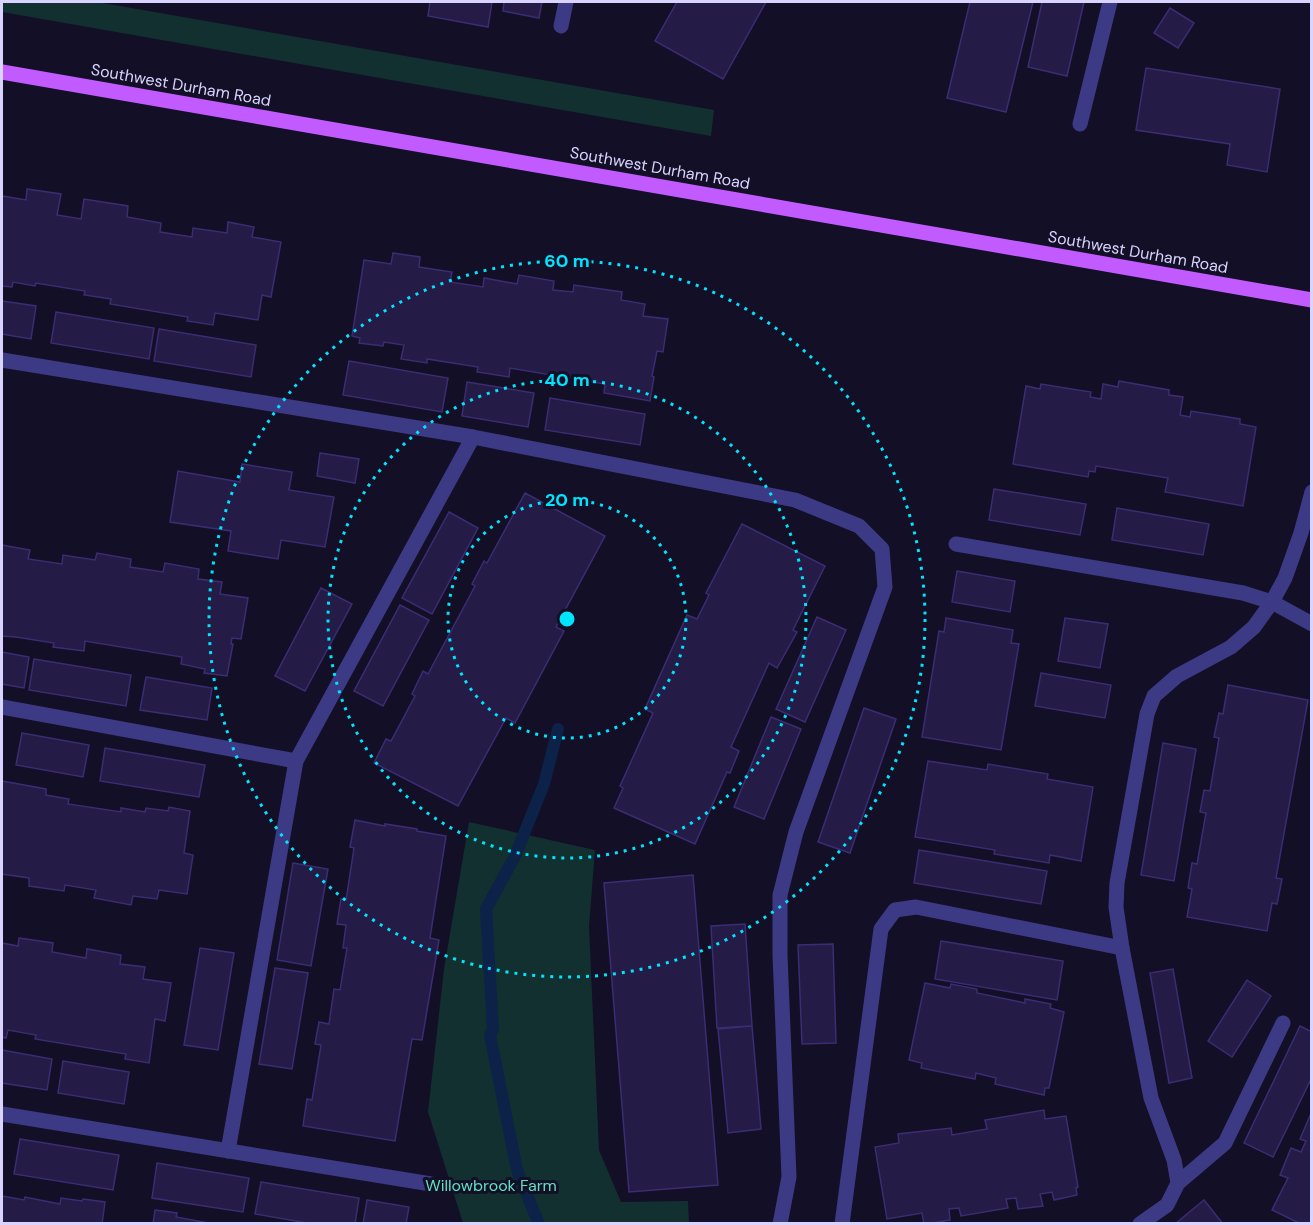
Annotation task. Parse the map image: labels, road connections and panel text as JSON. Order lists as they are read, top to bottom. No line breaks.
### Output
{"streets":{"main road":["Southwest Durham Road"]},"parks":["Willowbrook Farm"],"rings":["60 m","40 m","20 m"]}
